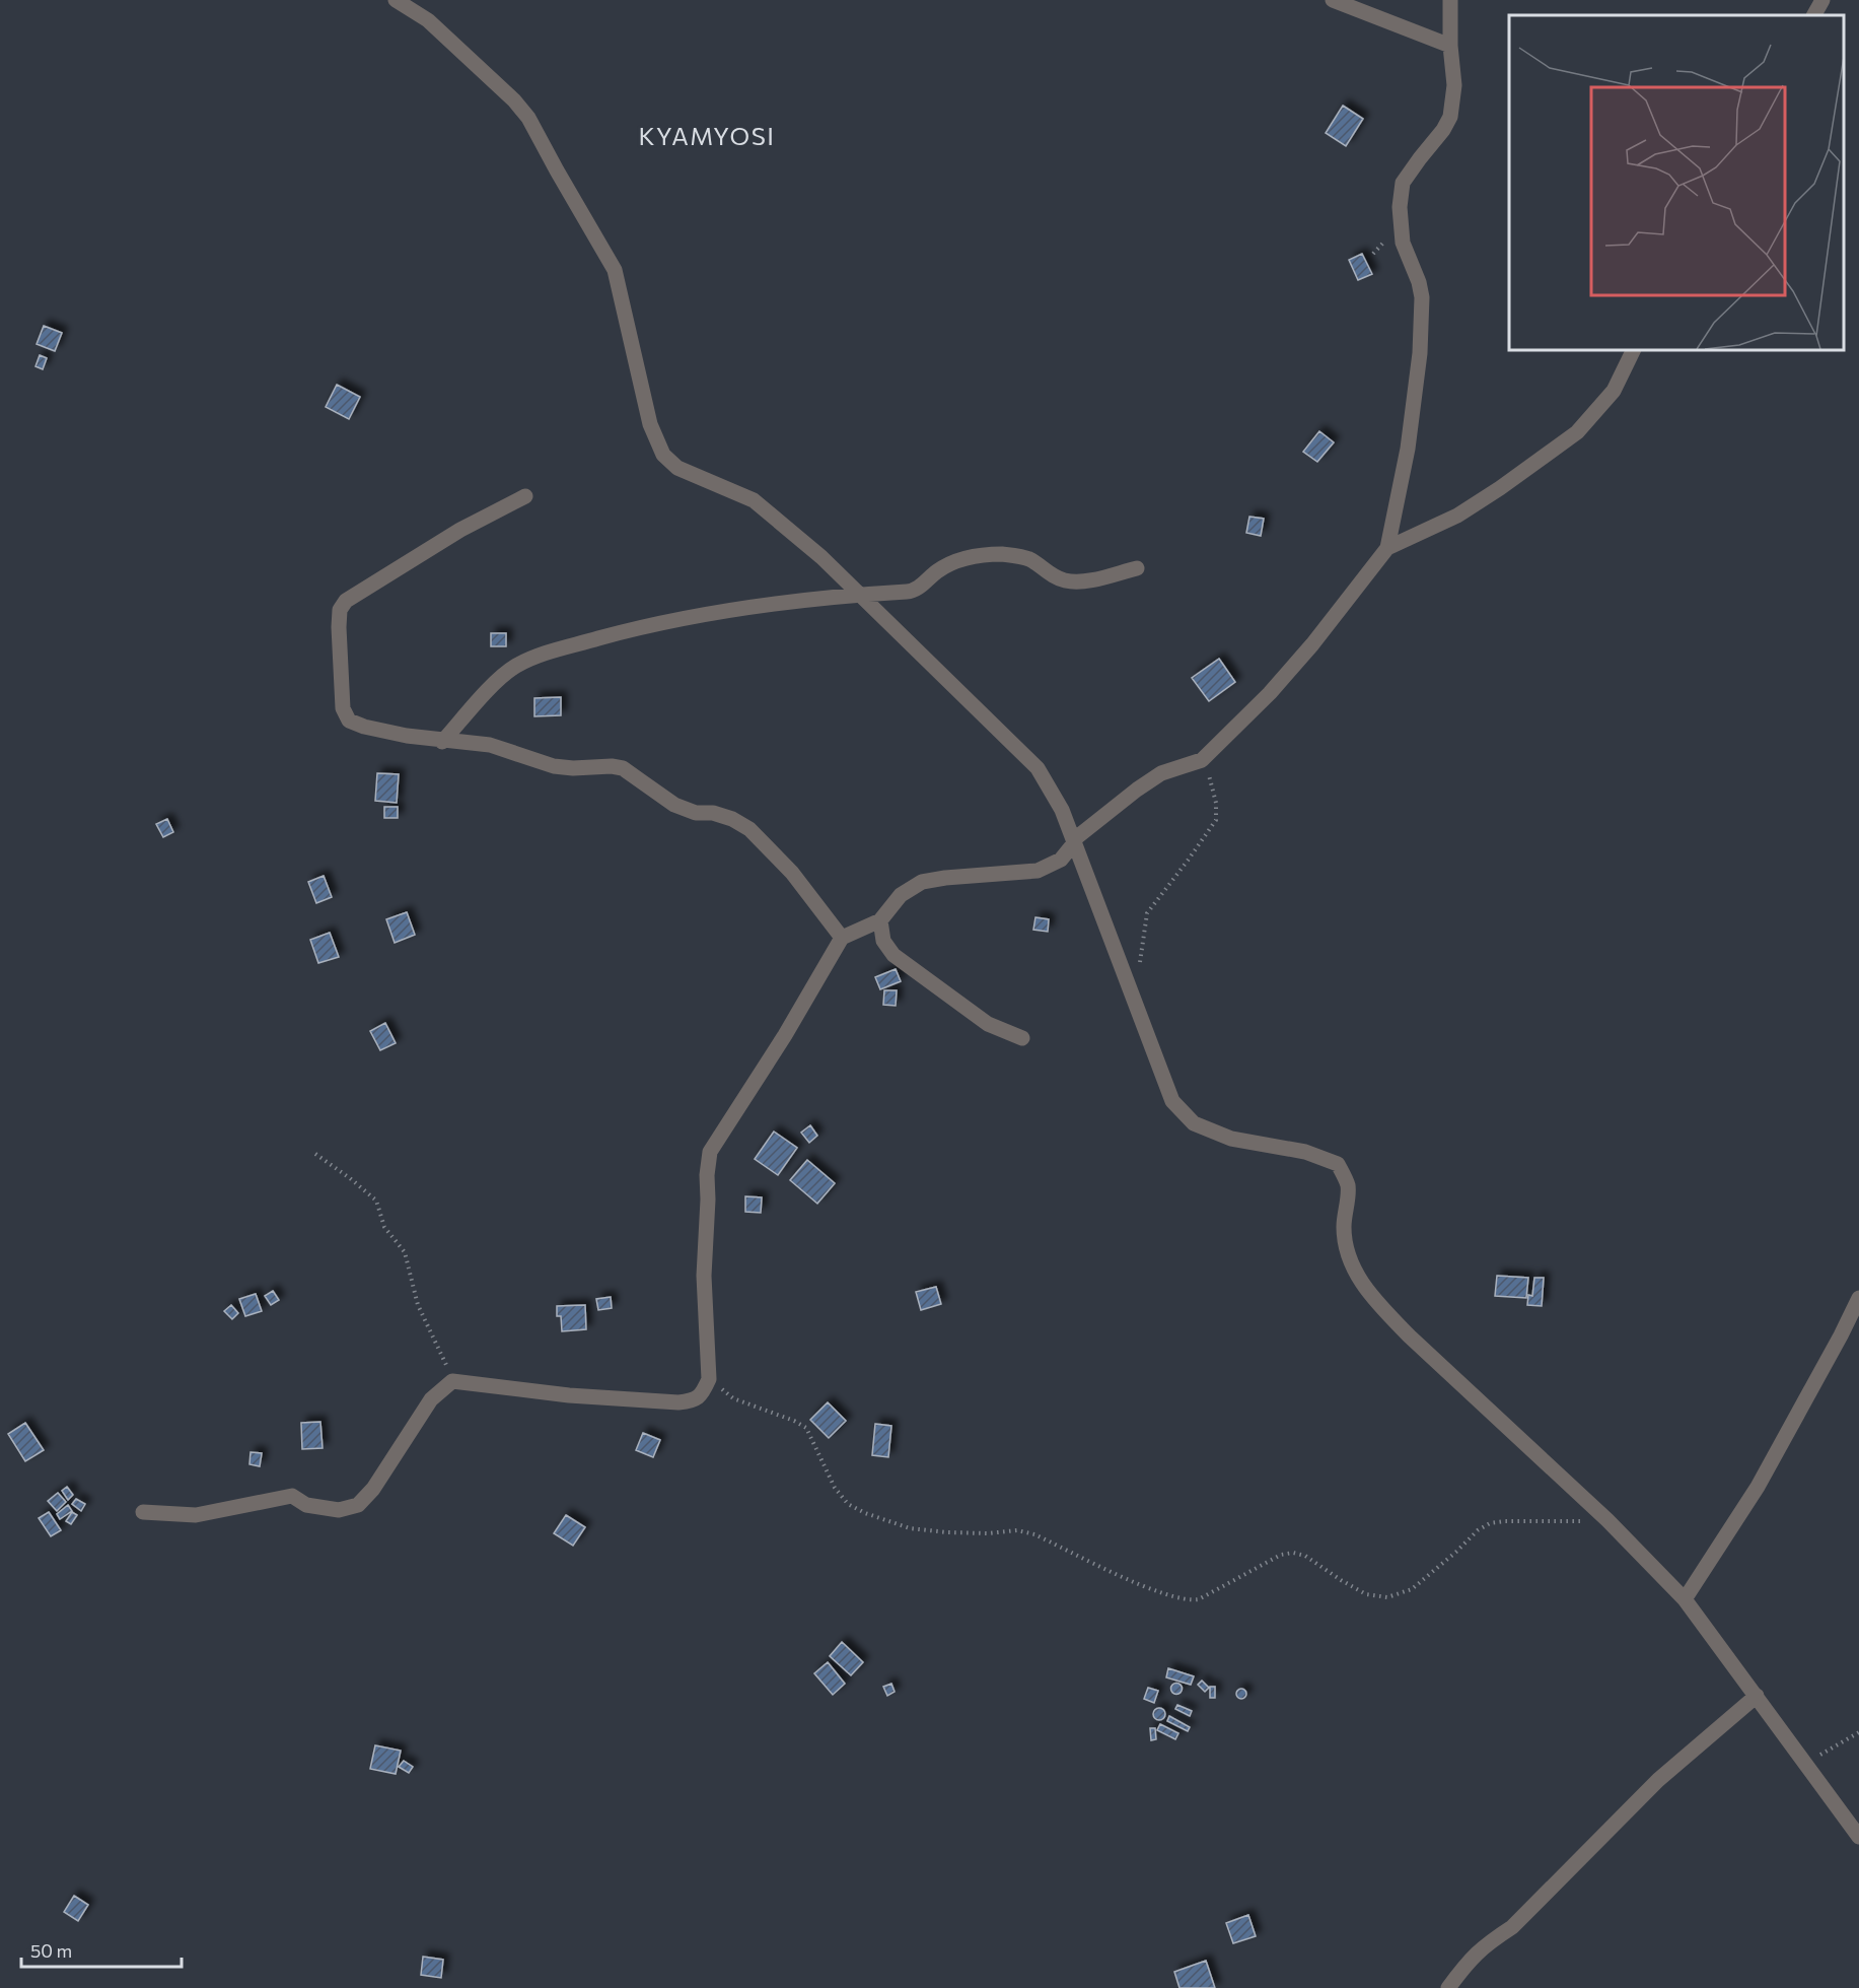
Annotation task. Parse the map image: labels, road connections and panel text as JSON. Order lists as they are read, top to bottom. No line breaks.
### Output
{"districts":["KYAMYOSI"],"scale_bar":"50 m"}
